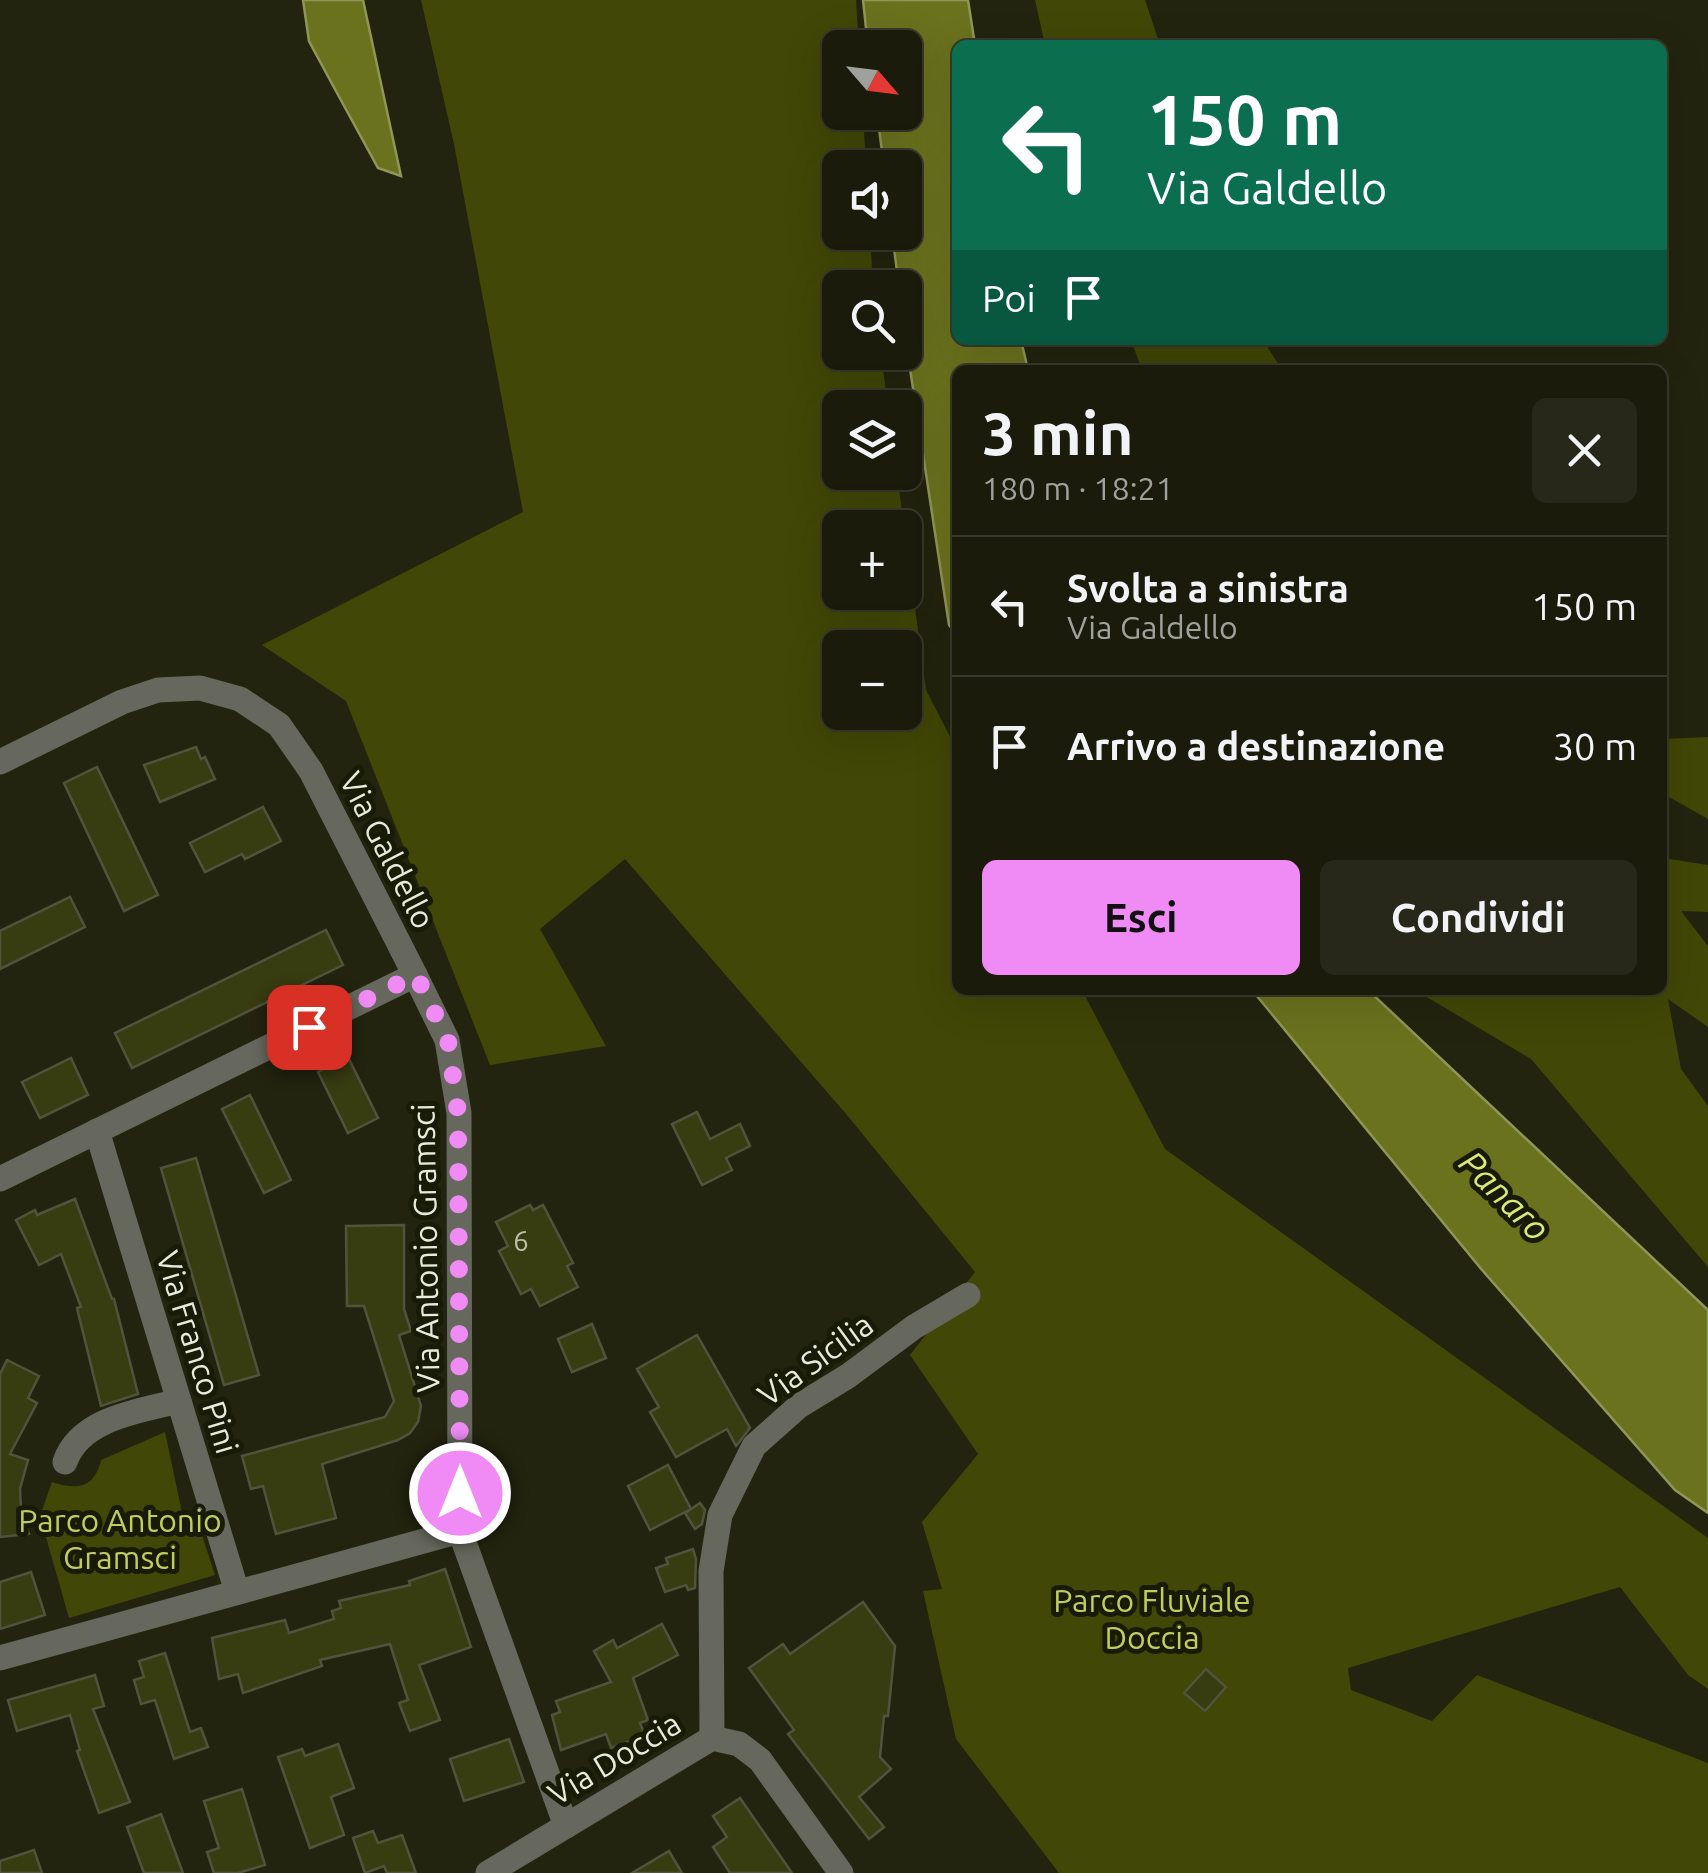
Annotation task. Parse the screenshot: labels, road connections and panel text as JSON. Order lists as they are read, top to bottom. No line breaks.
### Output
{"streets":{"street":["Via Galdello","Via Antonio Gramsci","Via Franco Pini","Via Sicilia","Via Doccia"]},"crossings":[["Via Galdello","Via Antonio Gramsci"],["Via Galdello","Via Franco Pini"],["Via Antonio Gramsci","Via Doccia"],["Via Sicilia","Via Doccia"]],"water":["Panaro"],"parks":["Parco Antonio Gramsci","Parco Fluviale Doccia"],"house_numbers":["6"],"north":"bottom right","page":{"map_buttons":["+","−"],"turn":["150 m","Via Galdello"],"then":"Poi","heading":["3 min","180 m · 18:21"],"list":[{"name":"Svolta a sinistra","note":"Via Galdello","value":"150 m"},{"name":"Arrivo a destinazione","value":"30 m"}],"buttons":["Esci","Condividi"]}}
